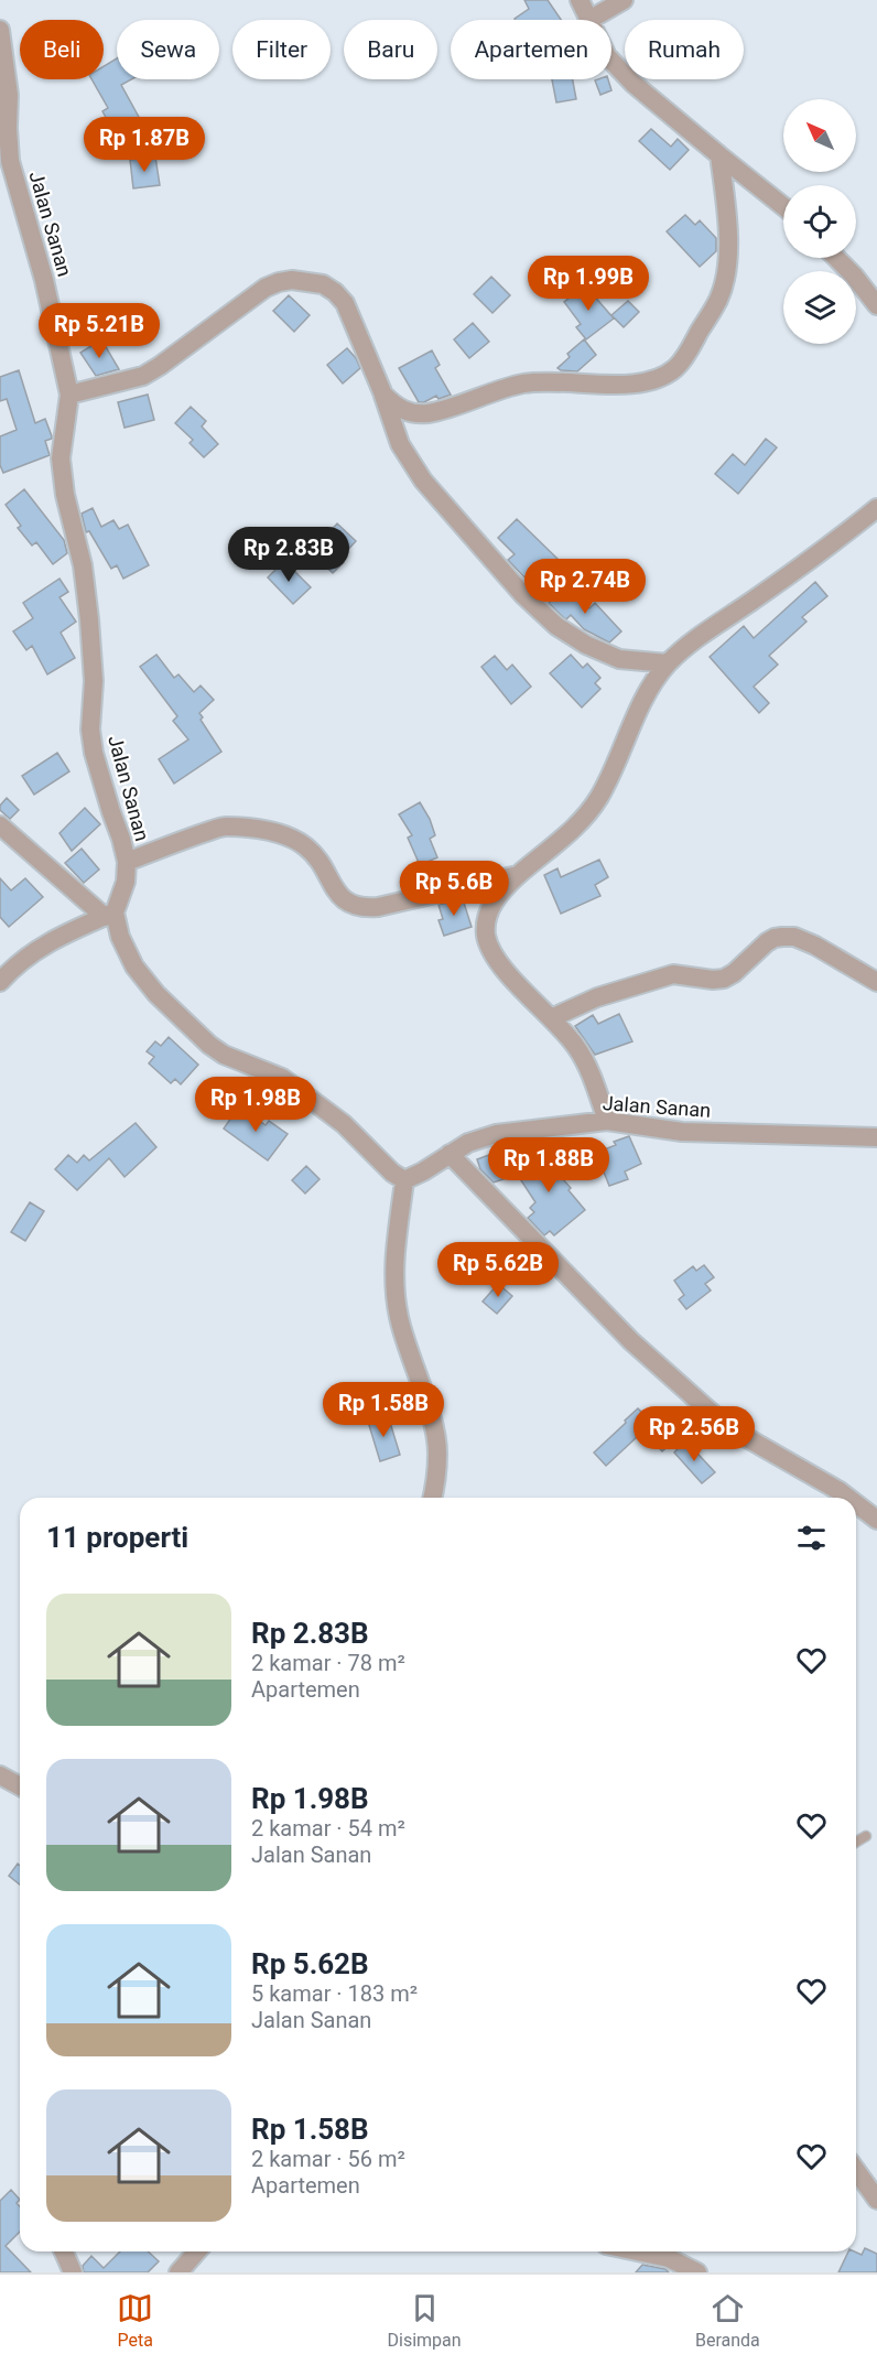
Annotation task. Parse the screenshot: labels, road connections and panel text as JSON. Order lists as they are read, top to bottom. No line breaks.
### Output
{"streets":{"street":["Jalan Sanan"]},"north":"top left","page":{"chip":["Beli","Sewa","Filter","Baru","Apartemen","Rumah"],"price":["Rp 1.87B","Rp 1.99B","Rp 5.21B","Rp 2.83B","Rp 2.74B","Rp 5.6B","Rp 1.98B","Rp 1.88B","Rp 5.62B","Rp 1.58B","Rp 2.56B"],"heading":"11 properti","list":[{"name":"Rp 2.83B","note":"2 kamar · 78 m² · Apartemen"},{"name":"Rp 1.98B","note":"2 kamar · 54 m² · Jalan Sanan"},{"name":"Rp 5.62B","note":"5 kamar · 183 m² · Jalan Sanan"},{"name":"Rp 1.58B","note":"2 kamar · 56 m² · Apartemen"}],"tabs":["Peta","Disimpan","Beranda"]}}
